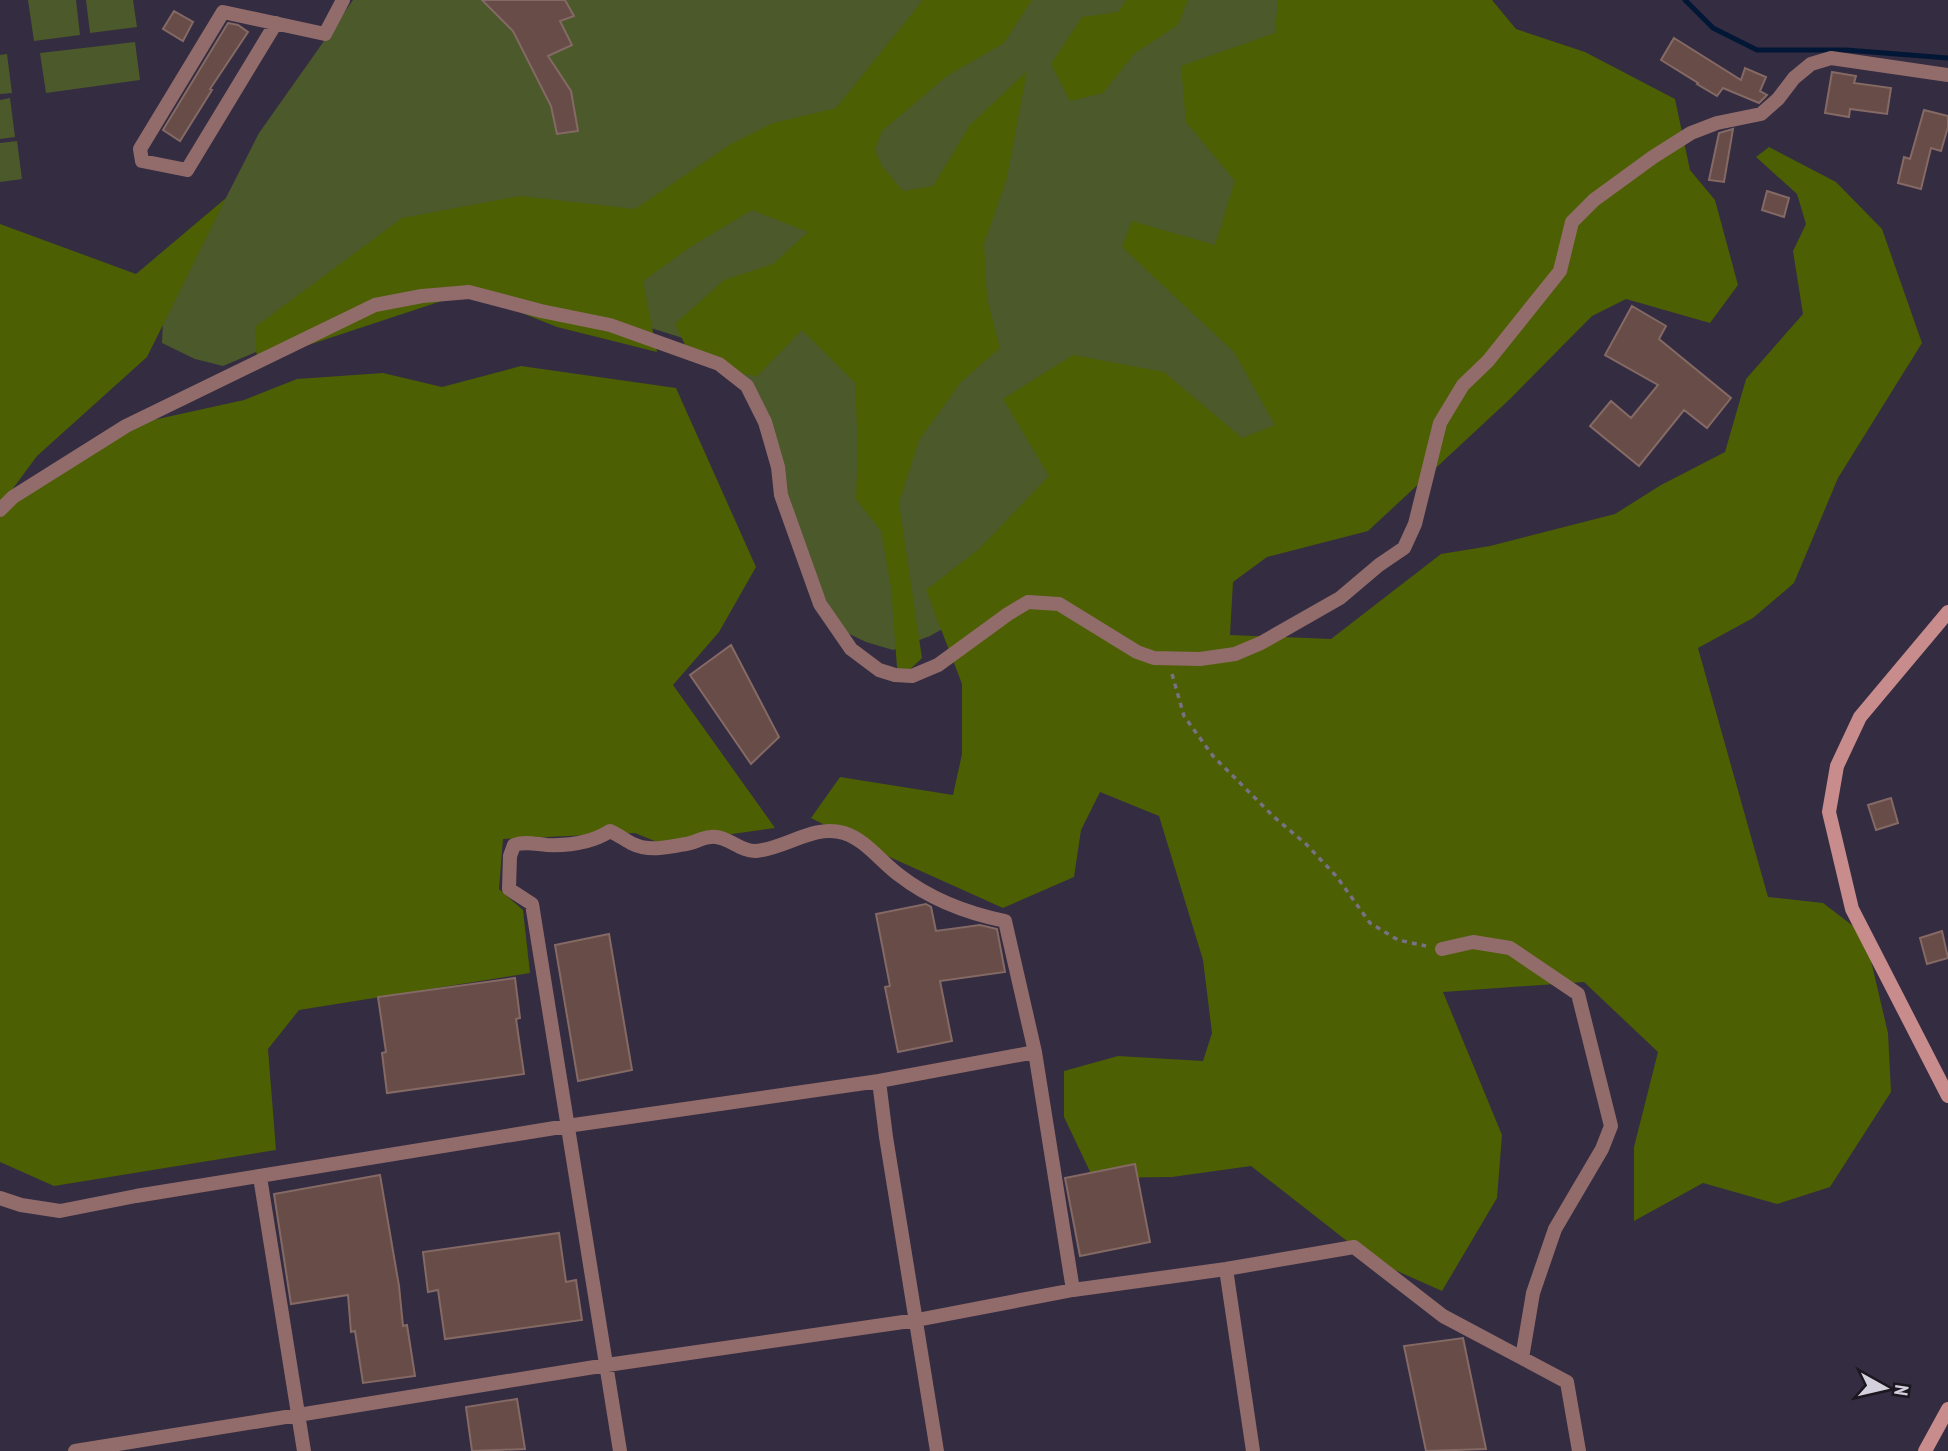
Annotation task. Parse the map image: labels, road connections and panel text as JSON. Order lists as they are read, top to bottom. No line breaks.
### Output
{"north":"right"}
